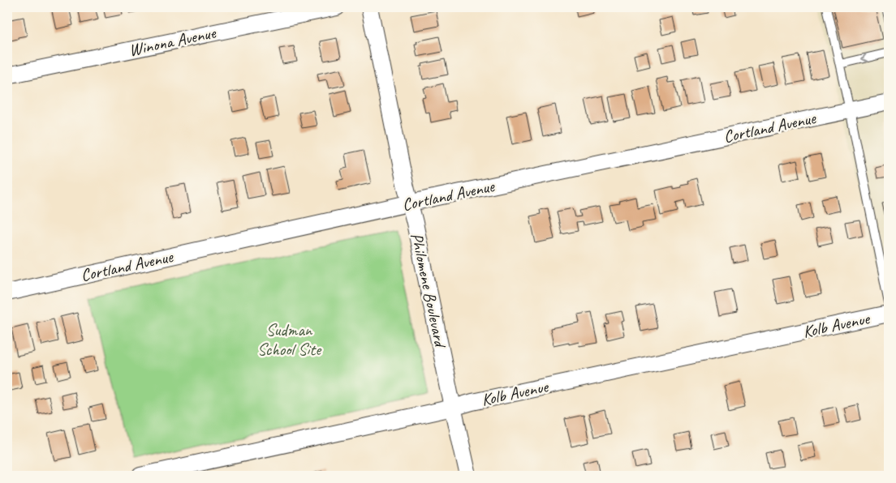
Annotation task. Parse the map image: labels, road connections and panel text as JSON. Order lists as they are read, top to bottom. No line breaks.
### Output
{"streets":{"street":["Winona Avenue","Cortland Avenue","Philomene Boulevard","Kolb Avenue"]},"crossings":[["Cortland Avenue","Philomene Boulevard"],["Philomene Boulevard","Kolb Avenue"]],"parks":["Sudman School Site"]}
